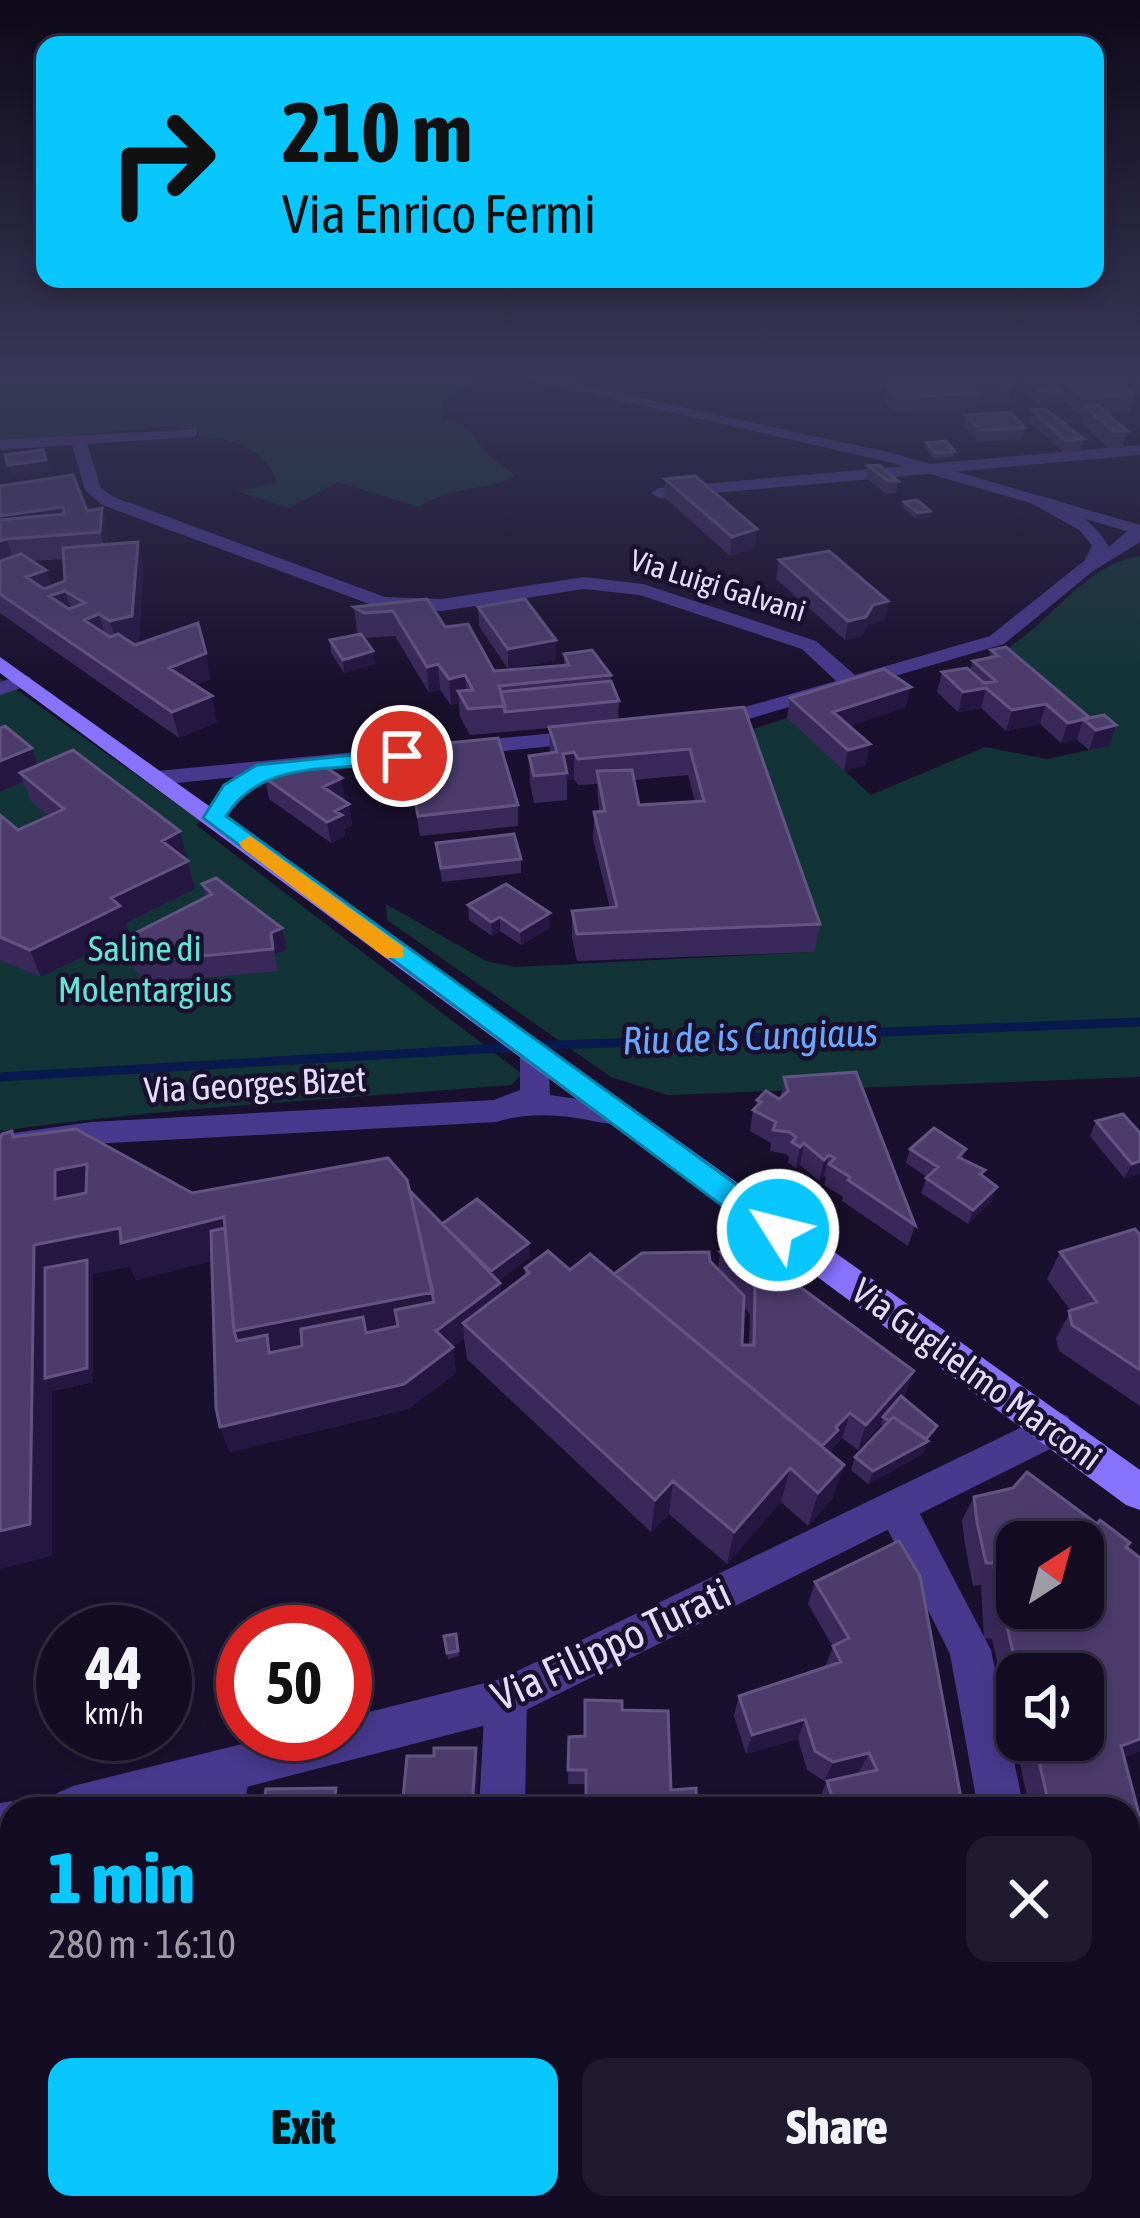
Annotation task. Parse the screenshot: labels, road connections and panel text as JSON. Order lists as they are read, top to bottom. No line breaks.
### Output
{"streets":{"main road":["Via Guglielmo Marconi"],"street":["Via Luigi Galvani","Via Georges Bizet","Via Filippo Turati"]},"crossings":[["Via Georges Bizet","Via Guglielmo Marconi"],["Via Guglielmo Marconi","Via Filippo Turati"]],"water":["Riu de is Cungiaus"],"parks":["Saline di Molentargius"],"north":"top right","page":{"turn":["210 m","Via Enrico Fermi"],"speed":"44 km/h","limit":"50","heading":["1 min","280 m · 16:10"],"buttons":["Exit","Share"]}}
